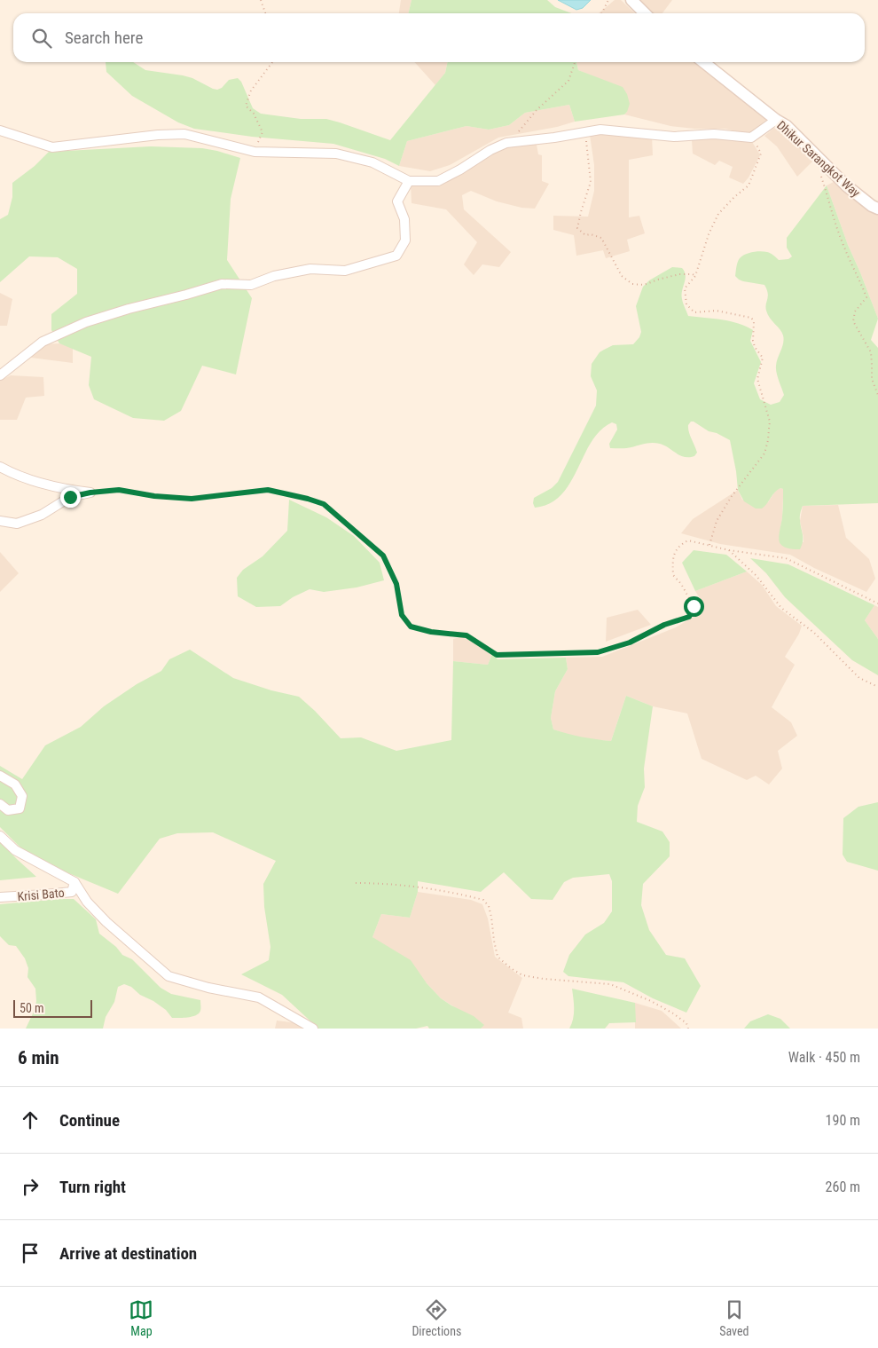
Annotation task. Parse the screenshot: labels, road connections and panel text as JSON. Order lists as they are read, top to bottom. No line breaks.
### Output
{"streets":{"street":["Dhikur Sarangkot Way","Krisi Bato"]},"scale_bar":"50 m","page":{"search":"Search here","scale":"50 m","heading":["6 min","Walk · 450 m"],"list":[["Continue","190 m"],["Turn right","260 m"],"Arrive at destination"],"nav":["Map","Directions","Saved"]}}
